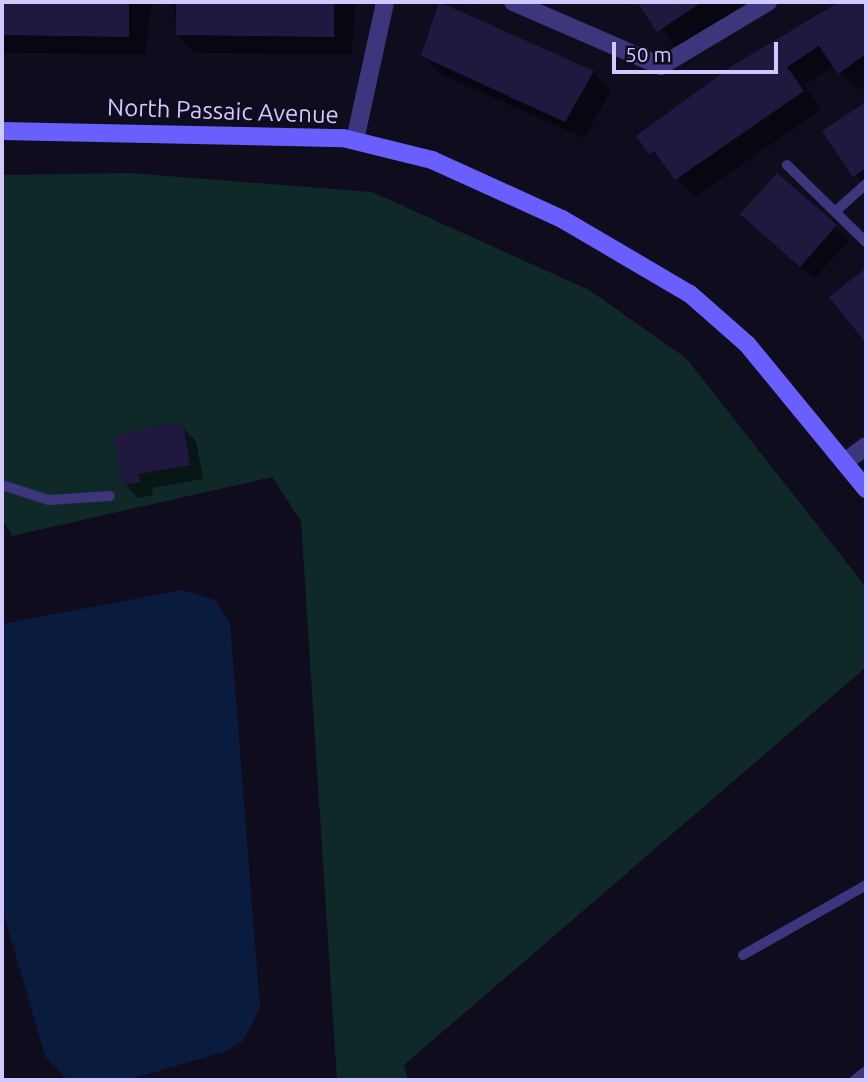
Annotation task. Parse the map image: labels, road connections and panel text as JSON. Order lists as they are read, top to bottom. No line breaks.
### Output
{"streets":{"main road":["North Passaic Avenue"]},"scale_bar":"50 m"}
